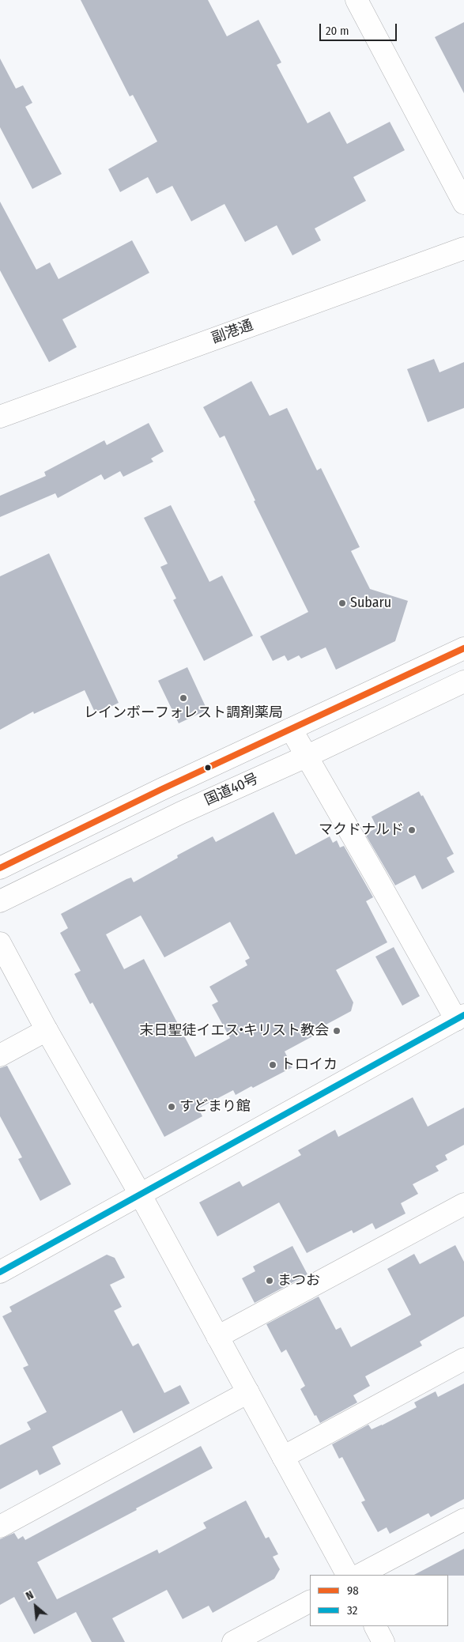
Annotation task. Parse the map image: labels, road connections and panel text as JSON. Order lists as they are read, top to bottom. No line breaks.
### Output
{"streets":{"main road":["副港通","国道40号"]},"places":["Subaru","レインボーフォレスト調剤薬局","マクドナルド","末日聖徒イエス•キリスト教会","トロイカ","すどまり館","まつお"],"lines":["transit line 98","transit line 32"],"legend":["98","32"],"scale_bar":"20 m","north":"top left"}
